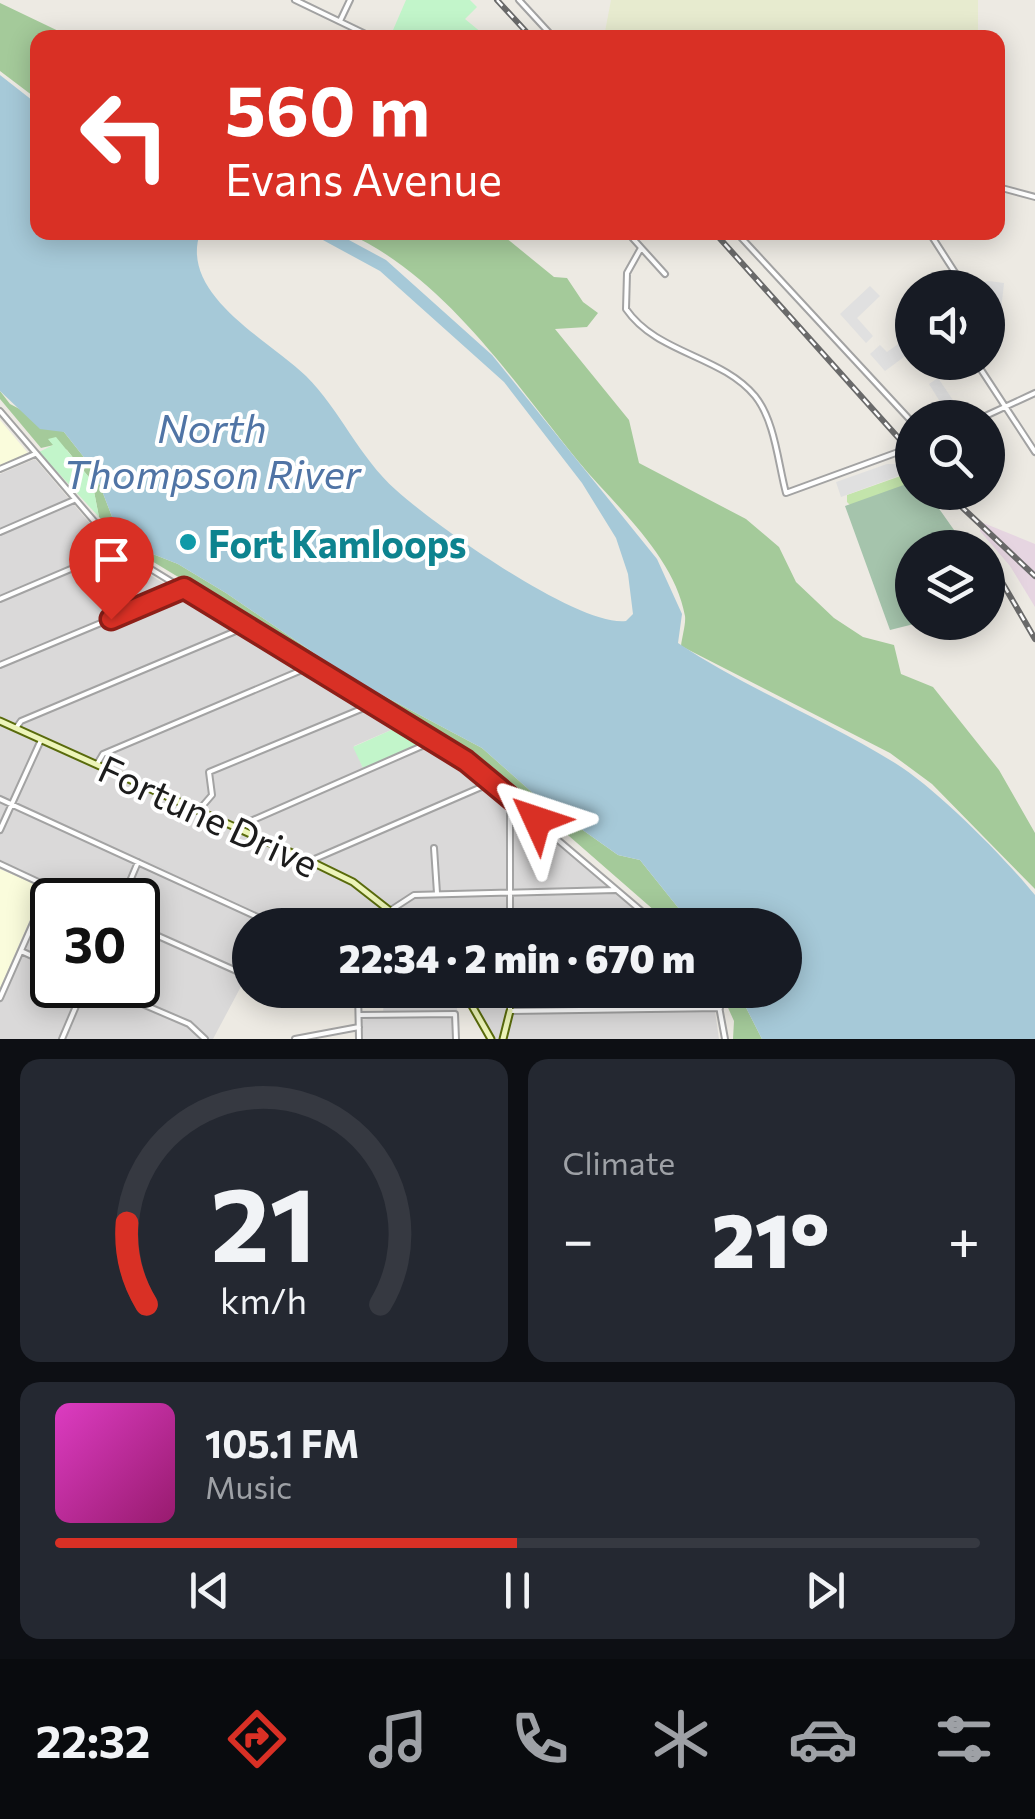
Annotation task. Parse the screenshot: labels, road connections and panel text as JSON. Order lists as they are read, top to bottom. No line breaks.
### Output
{"streets":{"main road":["Fortune Drive"]},"water":["North Thompson River"],"places":["Fort Kamloops"],"page":{"turn":["560 m","Evans Avenue"],"limit":"30","trip":"22:34 · 2 min · 670 m","tile":"Climate","heat":["−","21°","+"],"song":["105.1 FM","Music"],"tabs":"22:32","gauge":["21","km/h"]}}
